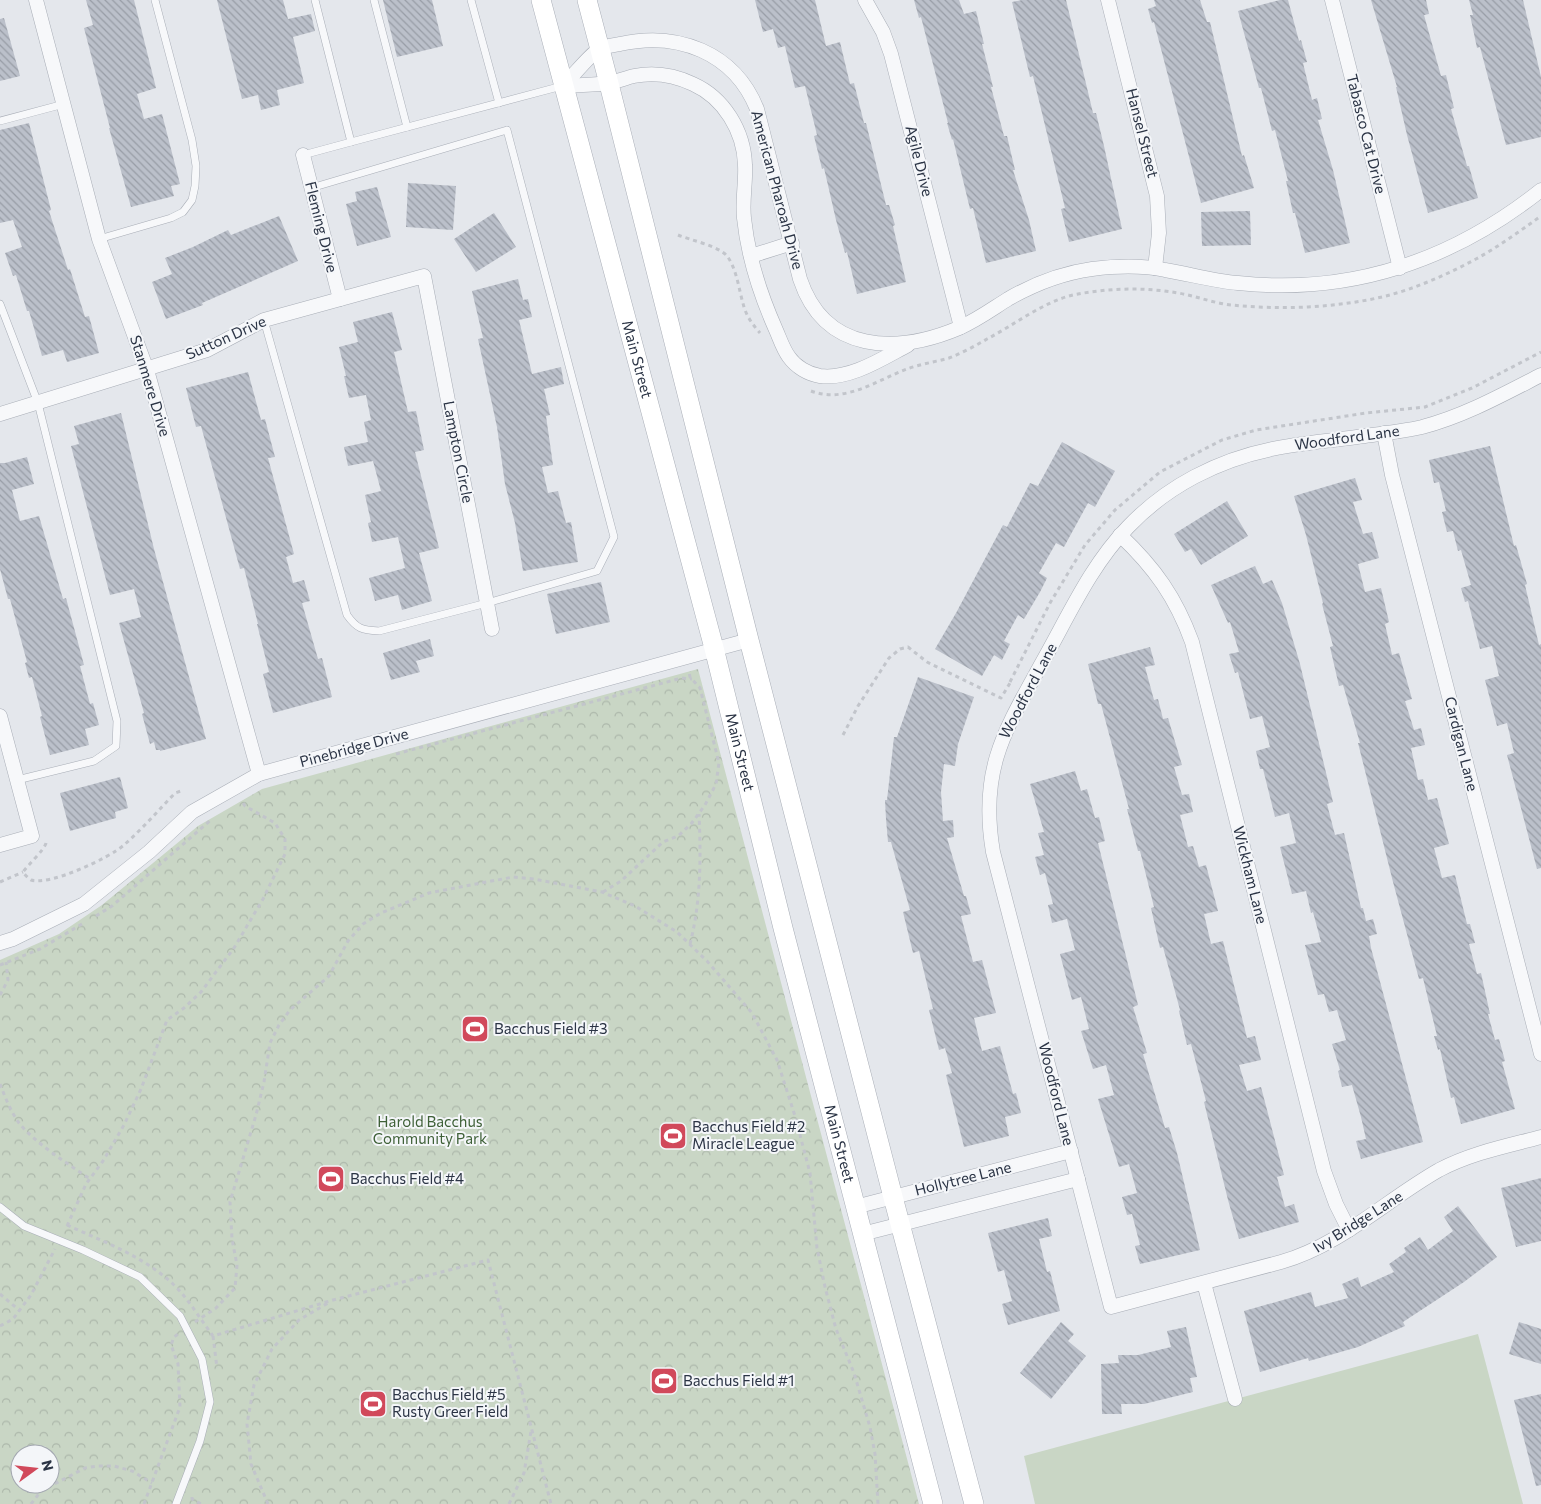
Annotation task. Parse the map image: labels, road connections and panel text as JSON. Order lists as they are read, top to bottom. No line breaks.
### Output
{"streets":{"main road":["Main Street"],"street":["Hansel Street","Tabasco Cat Drive","Agile Drive","American Pharoah Drive","Fleming Drive","Sutton Drive","Stanmere Drive","Woodford Lane","Lampton Circle","Cardigan Lane","Pinebridge Drive","Wickham Lane","Hollytree Lane","Ivy Bridge Lane"]},"crossings":[["Hansel Street","American Pharoah Drive"],["Tabasco Cat Drive","American Pharoah Drive"],["Agile Drive","American Pharoah Drive"],["American Pharoah Drive","Main Street"],["Fleming Drive","Sutton Drive"],["Sutton Drive","Stanmere Drive"],["Sutton Drive","Lampton Circle"],["Main Street","Pinebridge Drive"],["Main Street","Hollytree Lane"],["Stanmere Drive","Pinebridge Drive"],["Woodford Lane","Cardigan Lane"],["Woodford Lane","Wickham Lane"],["Woodford Lane","Hollytree Lane"],["Woodford Lane","Ivy Bridge Lane"],["Wickham Lane","Ivy Bridge Lane"]],"parks":["Harold Bacchus Community Park"],"places":{"sports":["Bacchus Field #3","Bacchus Field #2 Miracle League","Bacchus Field #4","Bacchus Field #1","Bacchus Field #5 Rusty Greer Field"]},"north":"right"}
